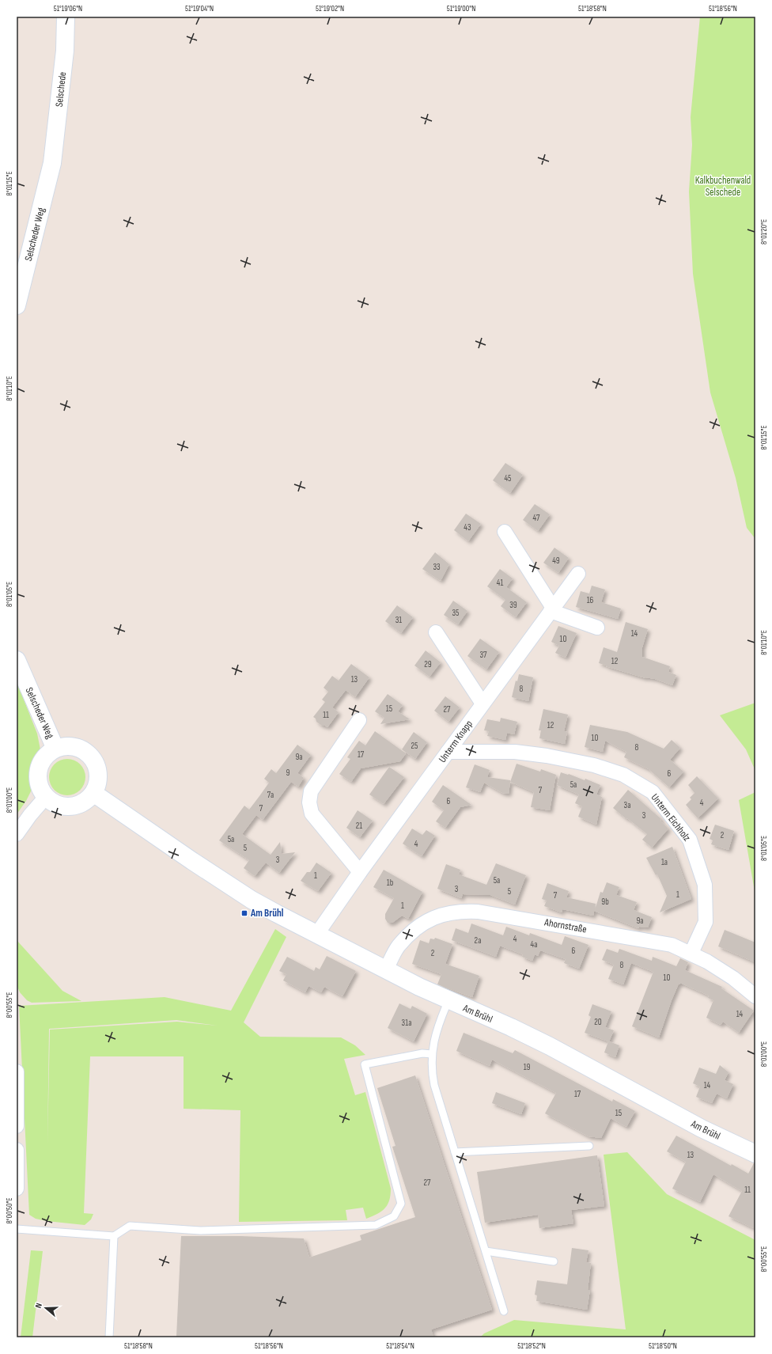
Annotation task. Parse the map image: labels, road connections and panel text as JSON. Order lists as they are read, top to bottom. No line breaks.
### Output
{"streets":{"street":["Selschede","Selscheder Weg","Unterm Knapp","Unterm Eichholz","Ahornstraße","Am Brühl"]},"crossings":[["Selschede","Selscheder Weg"],["Selscheder Weg","Am Brühl"],["Unterm Knapp","Unterm Eichholz"],["Unterm Knapp","Am Brühl"],["Unterm Eichholz","Ahornstraße"],["Ahornstraße","Am Brühl"]],"parks":["Kalkbuchenwald Selschede"],"places":{"transit":["Am Brühl"]},"house_numbers":["45","47","43","49","33","41","16","39","35","31","14","10","37","12","29","13","8","15","27","11","12","10","25","8","17","9a","9","6","5a","7","7a","6","4","3a","7","3","21","2","5a","4","5","3","1a","1","5a","1b","3","5","1","7","9b","1","9a","4","2a","4a","6","2","8","10","14","20","31a","19","14","17","15","13","27","11"],"north":"left","coordinates":["51°19'06\"N","51°19'04\"N","51°19'02\"N","51°19'00\"N","51°18'58\"N","51°18'56\"N","8°01'15\"E","8°01'20\"E","8°01'10\"E","8°01'05\"E","8°01'00\"E","8°00'55\"E","8°00'50\"E","51°18'54\"N","51°18'52\"N","51°18'50\"N"]}
